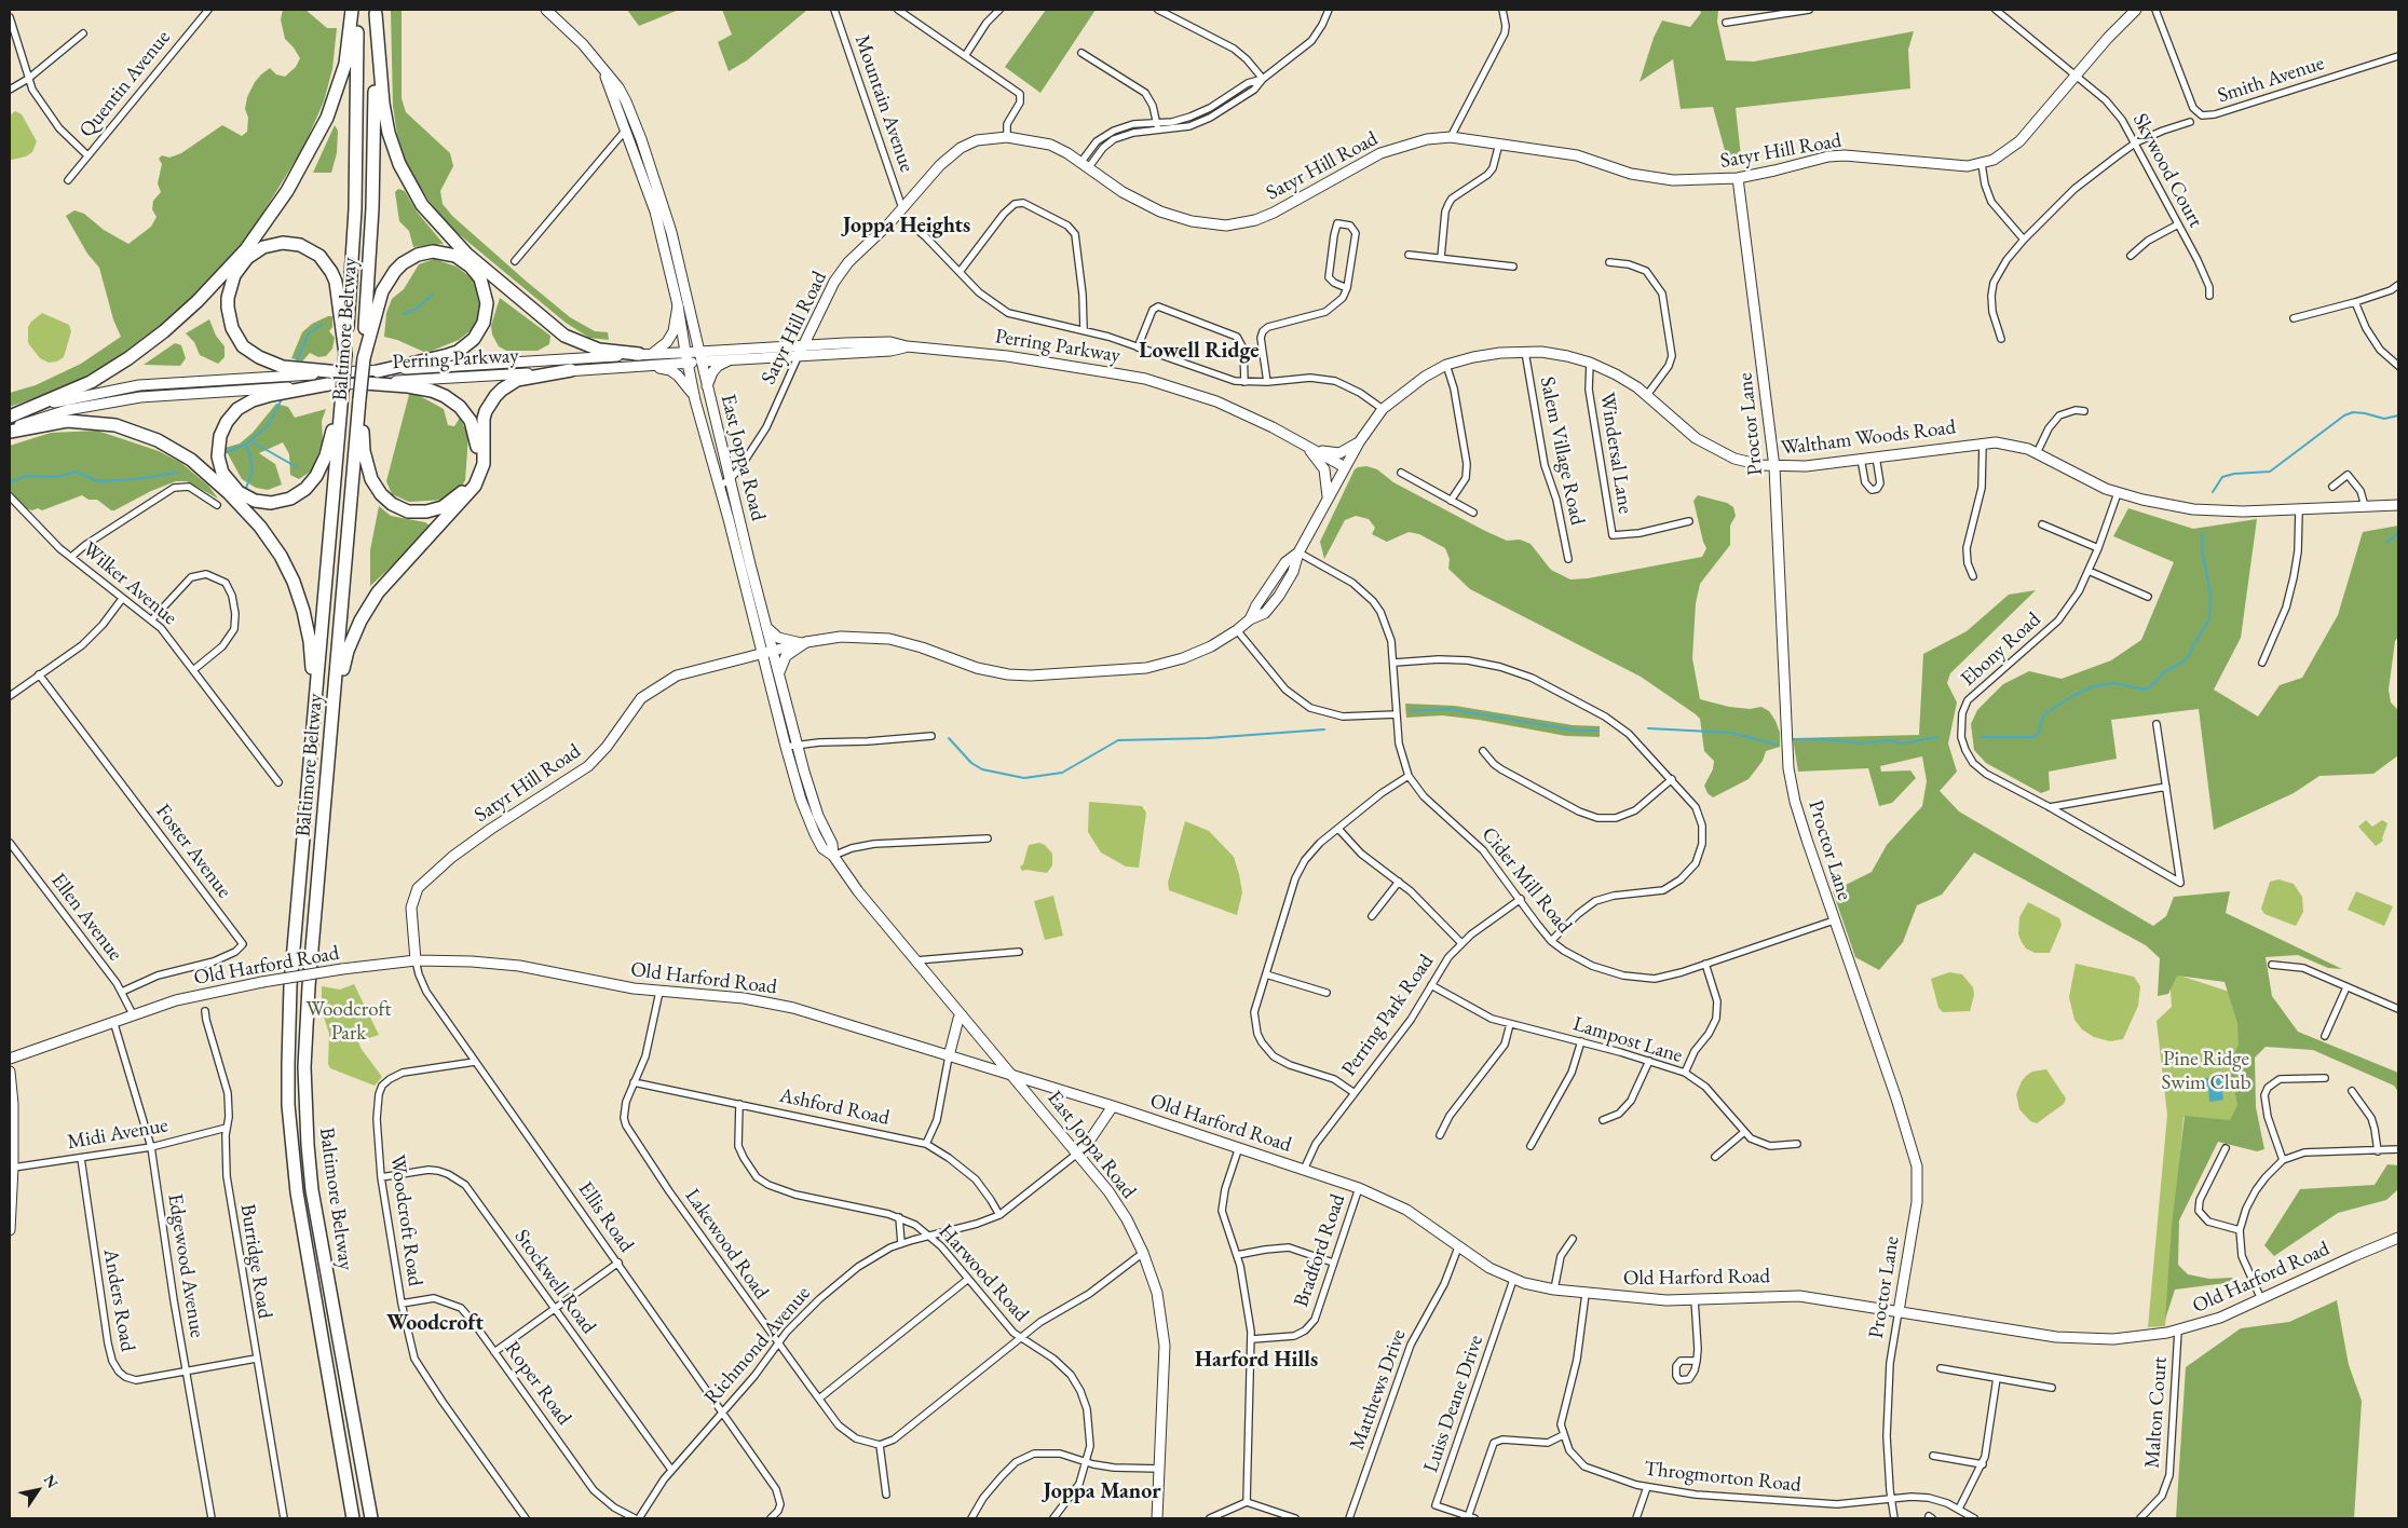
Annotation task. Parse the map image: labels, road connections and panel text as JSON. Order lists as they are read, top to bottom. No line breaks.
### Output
{"streets":{"highway":["Baltimore Beltway"],"street":["Smith Avenue","Quentin Avenue","Mountain Avenue","Satyr Hill Road","Skywood Court","Perring Parkway","Proctor Lane","Waltham Woods Road","Salem Village Road","Windersal Lane","East Joppa Road","Wilker Avenue","Ebony Road","Foster Avenue","Cider Mill Road","Ellen Avenue","Old Harford Road","Perring Park Road","Lampost Lane","Ashford Road","Midi Avenue","Ellis Road","Woodcroft Road","Lakewood Road","Bradford Road","Burridge Road","Edgewood Avenue","Harwood Road","Stockwell Road","Anders Road","Richmond Avenue","Roper Road","Matthews Drive","Luiss Deane Drive","Malton Court","Throgmorton Road"]},"crossings":[["Mountain Avenue","Satyr Hill Road"],["Satyr Hill Road","Skywood Court"],["Satyr Hill Road","Perring Parkway"],["Satyr Hill Road","Proctor Lane"],["Satyr Hill Road","Waltham Woods Road"],["Satyr Hill Road","East Joppa Road"],["Satyr Hill Road","Old Harford Road"],["Satyr Hill Road","Ellis Road"],["Perring Parkway","Waltham Woods Road"],["Perring Parkway","East Joppa Road"],["Proctor Lane","Waltham Woods Road"],["Proctor Lane","Cider Mill Road"],["Proctor Lane","Old Harford Road"],["Proctor Lane","Throgmorton Road"],["Waltham Woods Road","Salem Village Road"],["Waltham Woods Road","Windersal Lane"],["Waltham Woods Road","East Joppa Road"],["Waltham Woods Road","Ebony Road"],["Waltham Woods Road","Cider Mill Road"],["East Joppa Road","Old Harford Road"],["East Joppa Road","Richmond Avenue"],["Foster Avenue","Ellen Avenue"],["Cider Mill Road","Perring Park Road"],["Ellen Avenue","Old Harford Road"],["Old Harford Road","Perring Park Road"],["Old Harford Road","Ellis Road"],["Old Harford Road","Lakewood Road"],["Old Harford Road","Bradford Road"],["Old Harford Road","Edgewood Avenue"],["Old Harford Road","Richmond Avenue"],["Old Harford Road","Matthews Drive"],["Old Harford Road","Luiss Deane Drive"],["Old Harford Road","Malton Court"],["Perring Park Road","Lampost Lane"],["Ashford Road","Lakewood Road"],["Ashford Road","Harwood Road"],["Ashford Road","Richmond Avenue"],["Midi Avenue","Burridge Road"],["Midi Avenue","Edgewood Avenue"],["Midi Avenue","Anders Road"],["Ellis Road","Woodcroft Road"],["Ellis Road","Richmond Avenue"],["Woodcroft Road","Stockwell Road"],["Woodcroft Road","Roper Road"],["Lakewood Road","Richmond Avenue"],["Burridge Road","Anders Road"],["Edgewood Avenue","Anders Road"],["Harwood Road","Richmond Avenue"],["Stockwell Road","Richmond Avenue"]],"districts":["Joppa Heights","Lowell Ridge","Woodcroft","Harford Hills","Joppa Manor"],"parks":["Woodcroft Park","Pine Ridge Swim Club"],"north":"top right"}
